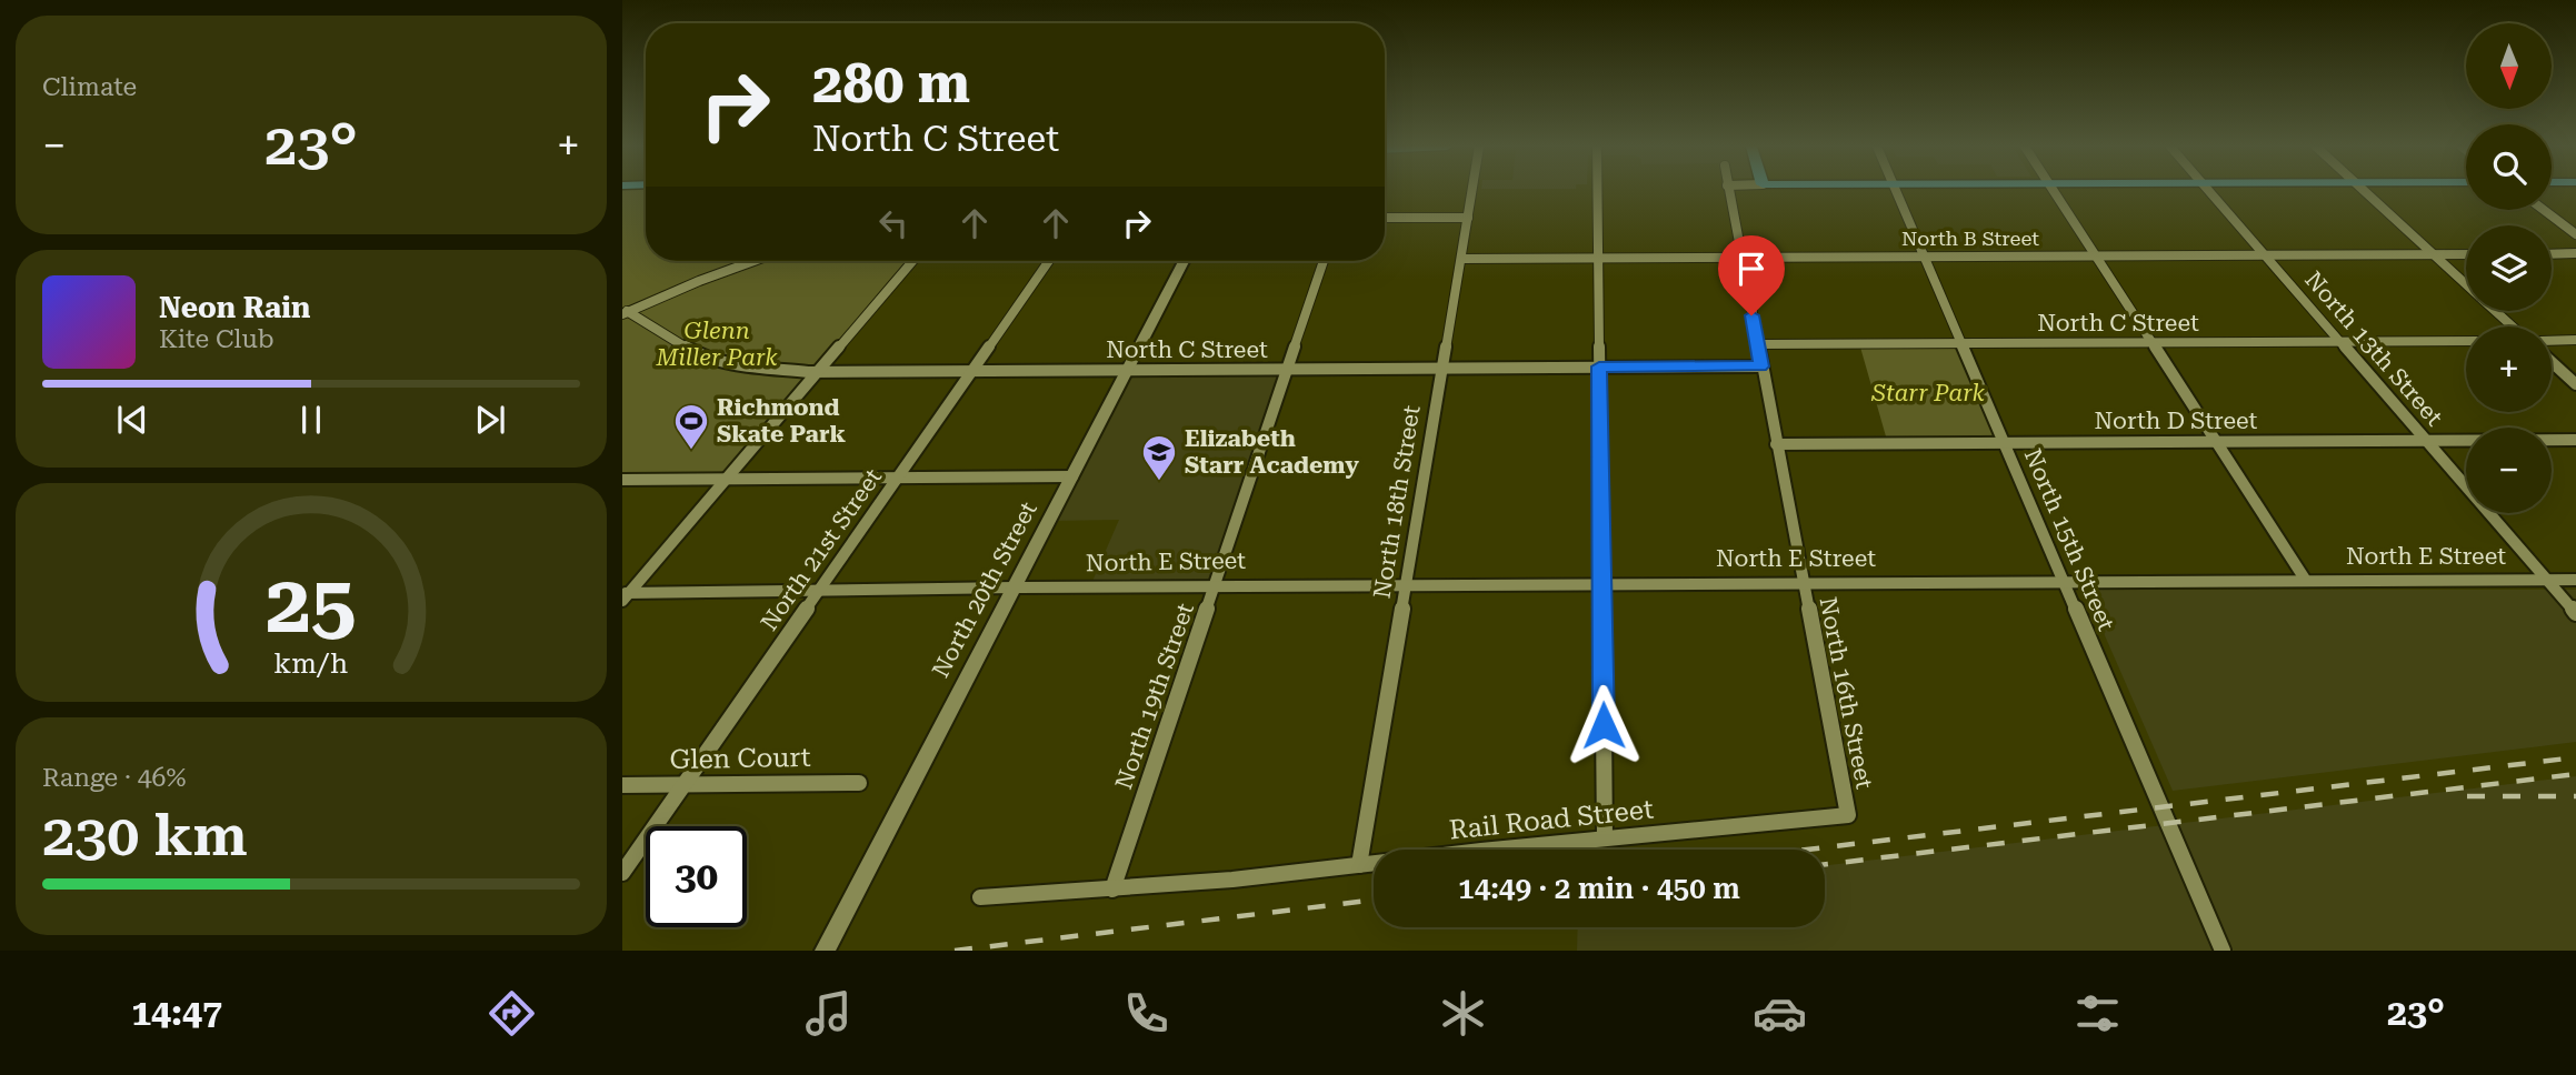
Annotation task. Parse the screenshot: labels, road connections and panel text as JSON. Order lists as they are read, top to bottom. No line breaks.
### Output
{"streets":{"street":["North B Street","North C Street","North 13th Street","North D Street","North 18th Street","North 15th Street","North 21st Street","North E Street","North 20th Street","North 16th Street","North 19th Street","Glen Court","Rail Road Street"]},"crossings":[["North B Street","North 13th Street"],["North B Street","North 18th Street"],["North B Street","North 15th Street"],["North B Street","North 16th Street"],["North C Street","North 13th Street"],["North C Street","North 18th Street"],["North C Street","North 15th Street"],["North C Street","North 21st Street"],["North C Street","North 20th Street"],["North C Street","North 16th Street"],["North C Street","North 19th Street"],["North 13th Street","North D Street"],["North 13th Street","North E Street"],["North D Street","North 15th Street"],["North D Street","North 16th Street"],["North 18th Street","North E Street"],["North 18th Street","Rail Road Street"],["North 15th Street","North E Street"],["North 21st Street","Glen Court"],["North E Street","North 20th Street"],["North E Street","North 16th Street"],["North E Street","North 19th Street"],["North 16th Street","Rail Road Street"],["North 19th Street","Rail Road Street"]],"parks":["Glenn Miller Park","Starr Park"],"places":{"sports":["Richmond Skate Park"],"school or university":["Elizabeth Starr Academy"]},"north":"bottom","page":{"tile":["Climate",["Range · 46%","230 km"]],"map_buttons":["+","−"],"turn":["280 m","North C Street"],"heat":["−","23°","+"],"song":["Neon Rain","Kite Club"],"limit":"30","trip":"14:49 · 2 min · 450 m","tabs":["14:47","23°"],"gauge":["25","km/h"]}}
